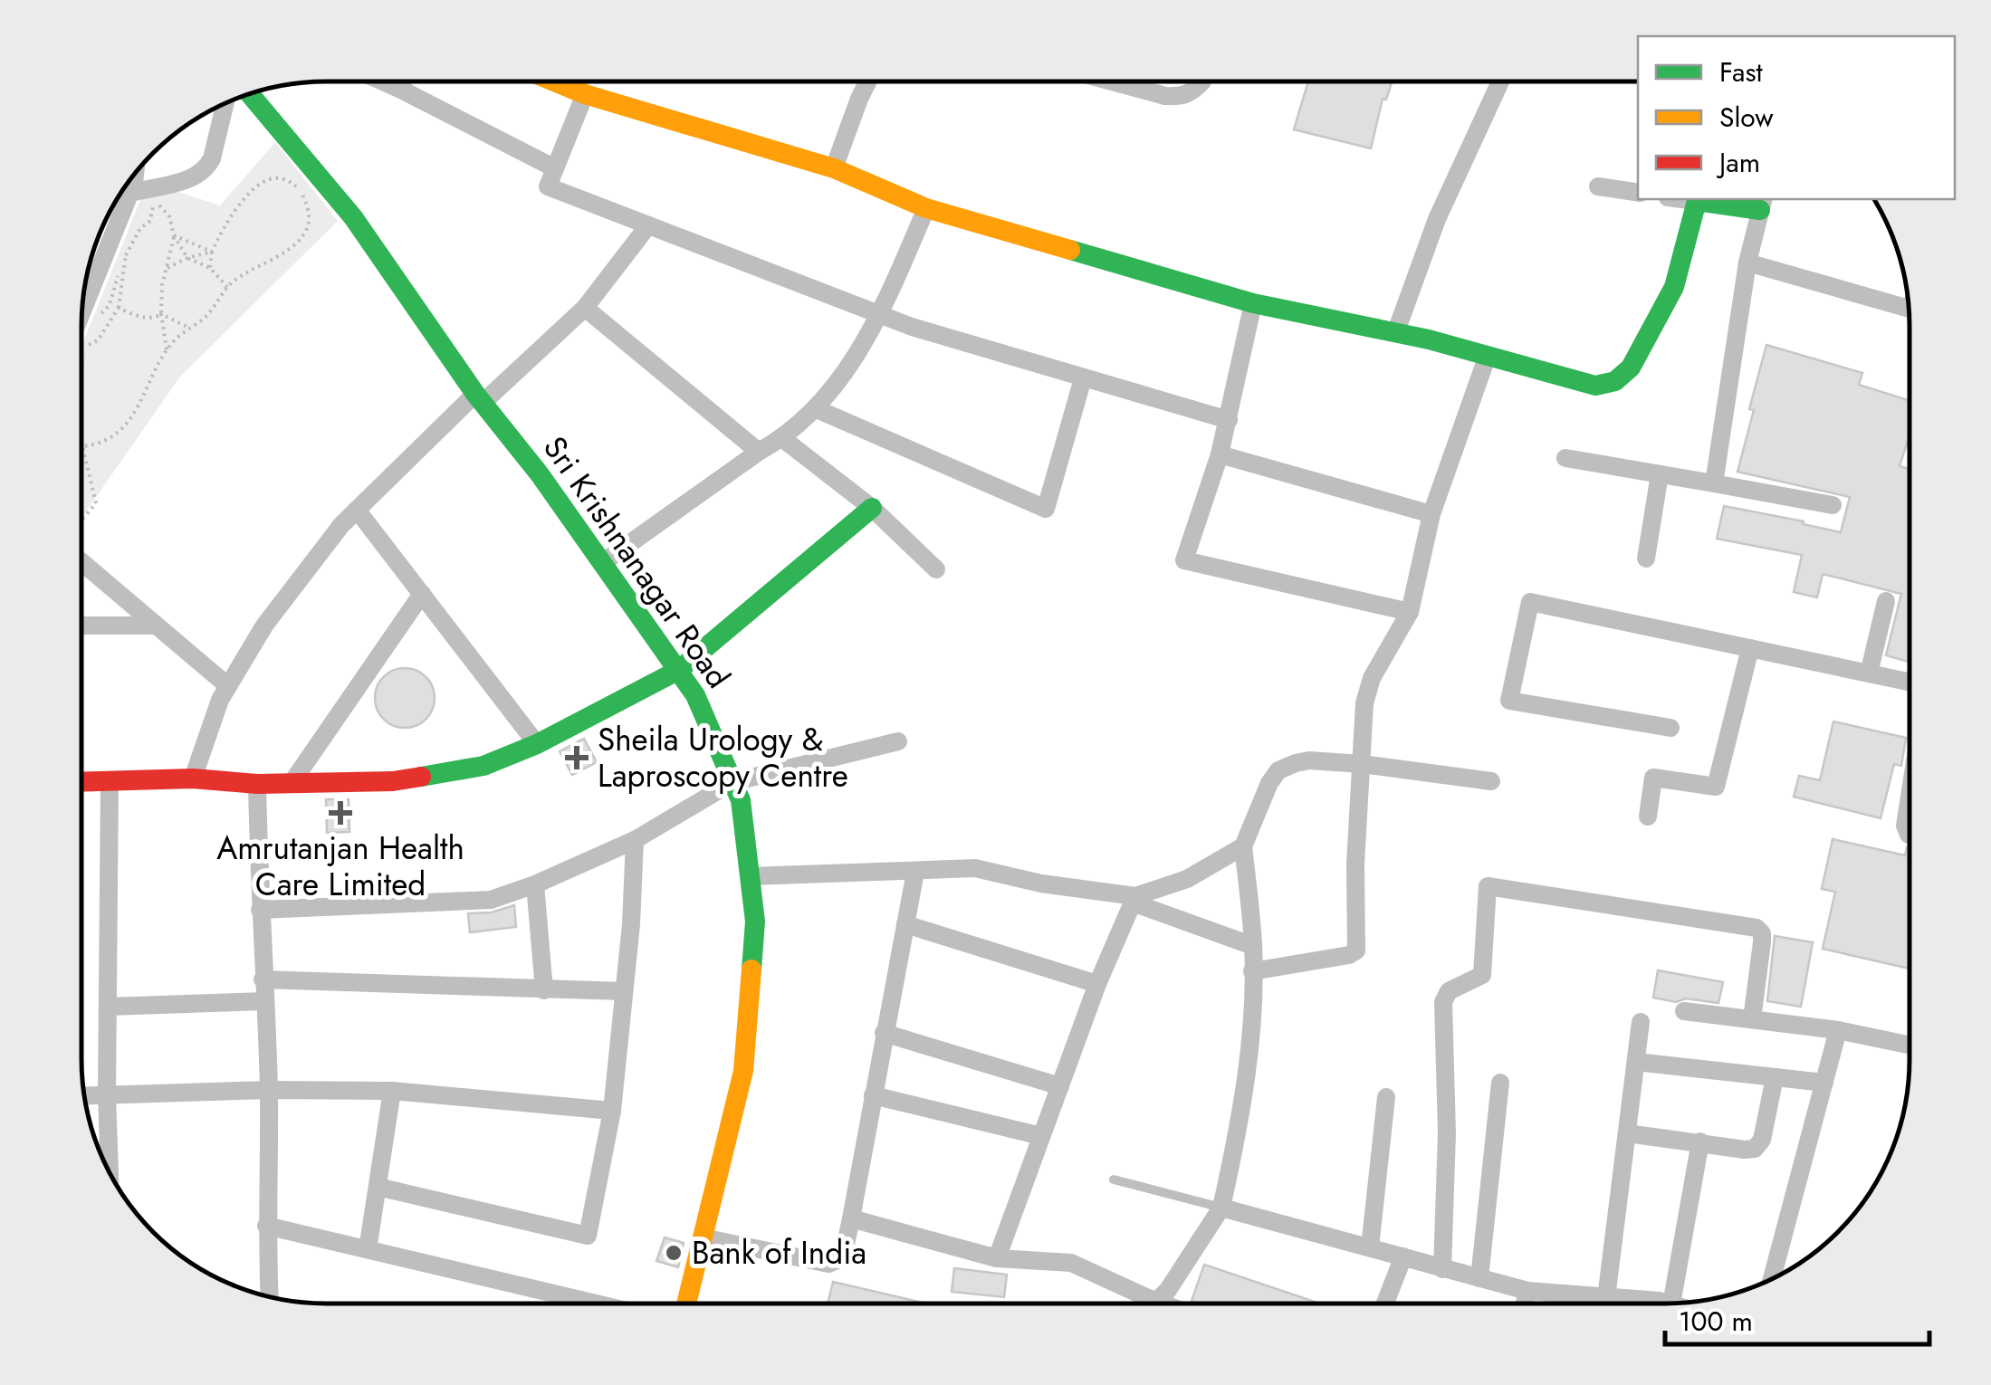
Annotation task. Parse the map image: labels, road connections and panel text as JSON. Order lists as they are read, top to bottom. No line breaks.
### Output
{"streets":{"street":["Sri Krishnanagar Road"]},"places":{"health":["Sheila Urology & Laproscopy Centre","Amrutanjan Health Care Limited"],"other":["Bank of India"]},"legend":["Fast","Slow","Jam"],"scale_bar":"100 m"}
